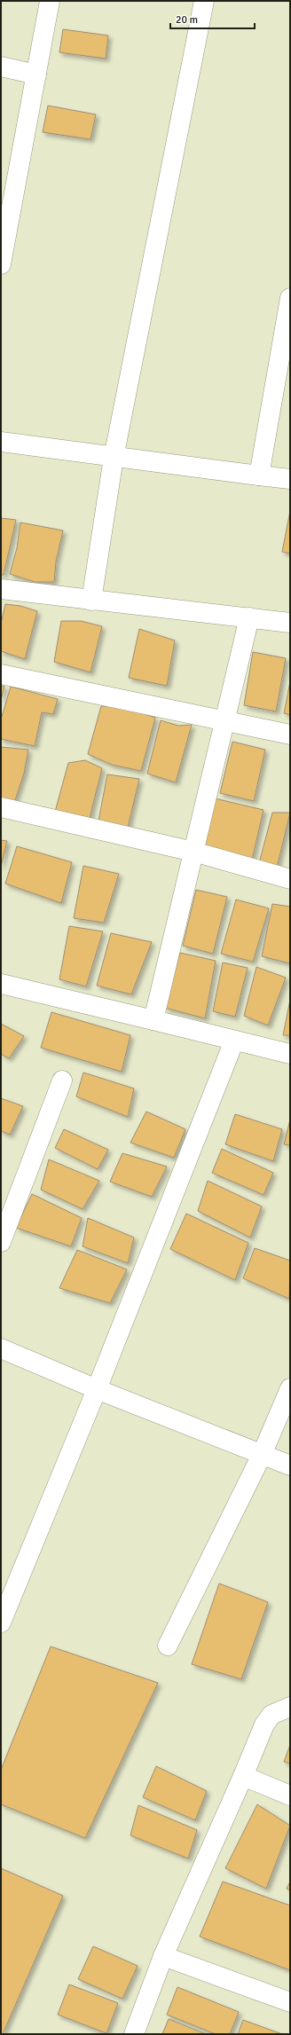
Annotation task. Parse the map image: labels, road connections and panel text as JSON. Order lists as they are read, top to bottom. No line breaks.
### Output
{"scale_bar":"20 m"}
